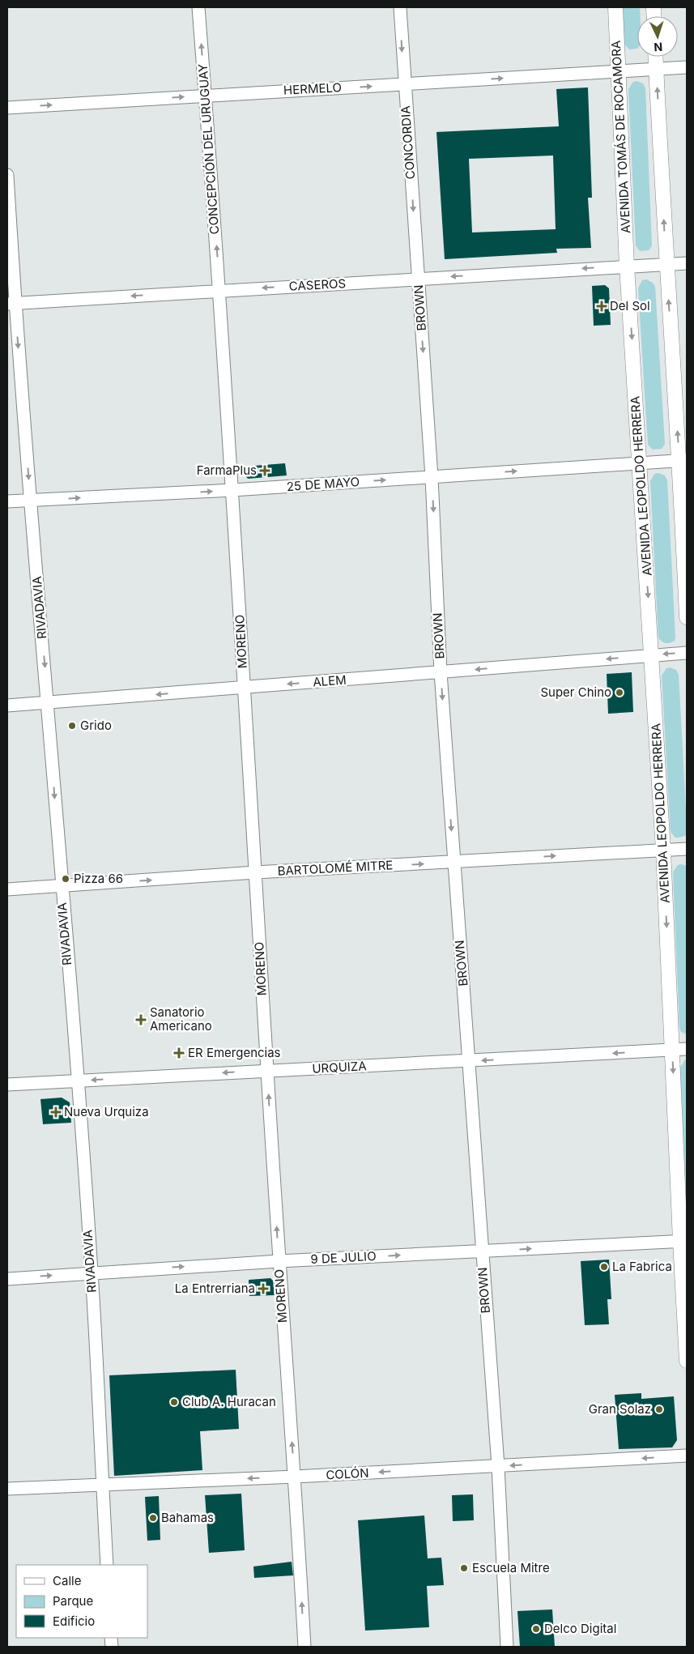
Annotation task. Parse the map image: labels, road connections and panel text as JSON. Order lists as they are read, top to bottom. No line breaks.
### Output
{"streets":{"street":["HERMELO","AVENIDA TOMÁS DE ROCAMORA","CONCORDIA","CONCEPCIÓN DEL URUGUAY","CASEROS","BROWN","25 DE MAYO","AVENIDA LEOPOLDO HERRERA","RIVADAVIA","MORENO","ALEM","BARTOLOMÉ MITRE","URQUIZA","9 DE JULIO","COLÓN"]},"crossings":[["HERMELO","AVENIDA TOMÁS DE ROCAMORA"],["HERMELO","CONCORDIA"],["HERMELO","CONCEPCIÓN DEL URUGUAY"],["AVENIDA TOMÁS DE ROCAMORA","CASEROS"],["AVENIDA TOMÁS DE ROCAMORA","AVENIDA LEOPOLDO HERRERA"],["CONCORDIA","CASEROS"],["CONCORDIA","BROWN"],["CONCEPCIÓN DEL URUGUAY","CASEROS"],["CONCEPCIÓN DEL URUGUAY","MORENO"],["CASEROS","BROWN"],["CASEROS","AVENIDA LEOPOLDO HERRERA"],["CASEROS","RIVADAVIA"],["CASEROS","MORENO"],["BROWN","25 DE MAYO"],["BROWN","ALEM"],["BROWN","BARTOLOMÉ MITRE"],["BROWN","URQUIZA"],["BROWN","9 DE JULIO"],["BROWN","COLÓN"],["25 DE MAYO","AVENIDA LEOPOLDO HERRERA"],["25 DE MAYO","RIVADAVIA"],["25 DE MAYO","MORENO"],["AVENIDA LEOPOLDO HERRERA","ALEM"],["AVENIDA LEOPOLDO HERRERA","BARTOLOMÉ MITRE"],["AVENIDA LEOPOLDO HERRERA","URQUIZA"],["AVENIDA LEOPOLDO HERRERA","9 DE JULIO"],["RIVADAVIA","ALEM"],["RIVADAVIA","BARTOLOMÉ MITRE"],["RIVADAVIA","URQUIZA"],["RIVADAVIA","9 DE JULIO"],["RIVADAVIA","COLÓN"],["MORENO","ALEM"],["MORENO","BARTOLOMÉ MITRE"],["MORENO","URQUIZA"],["MORENO","9 DE JULIO"],["MORENO","COLÓN"]],"one_way":["HERMELO","CONCORDIA","CONCEPCIÓN DEL URUGUAY","CASEROS","BROWN","25 DE MAYO","RIVADAVIA","MORENO","ALEM","BARTOLOMÉ MITRE","URQUIZA","9 DE JULIO","COLÓN"],"places":{"health":["Del Sol","FarmaPlus","Sanatorio Americano","ER Emergencias","Nueva Urquiza","La Entrerriana"],"other":["Super Chino","Grido","Pizza 66","La Fabrica","Club A. Huracan","Gran Solaz","Bahamas","Escuela Mitre","Delco Digital"]},"legend":["Calle","Parque","Edificio"],"north":"bottom"}
